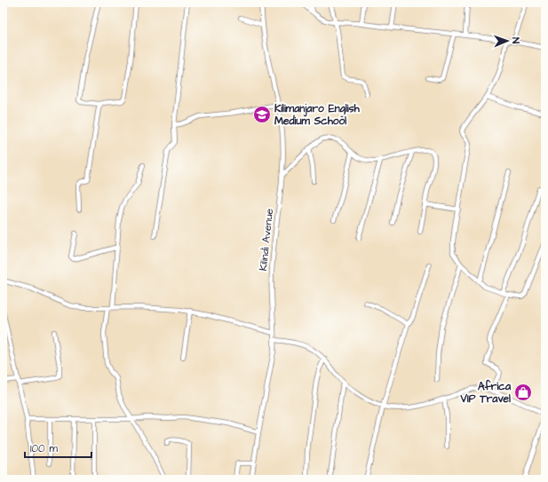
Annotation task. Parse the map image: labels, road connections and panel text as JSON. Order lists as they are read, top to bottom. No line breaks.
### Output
{"streets":{"street":["Kilindi Avenue"]},"places":{"school or university":["Kilimanjaro English Medium School"],"shop":["Africa VIP Travel"]},"scale_bar":"100 m","north":"right"}
